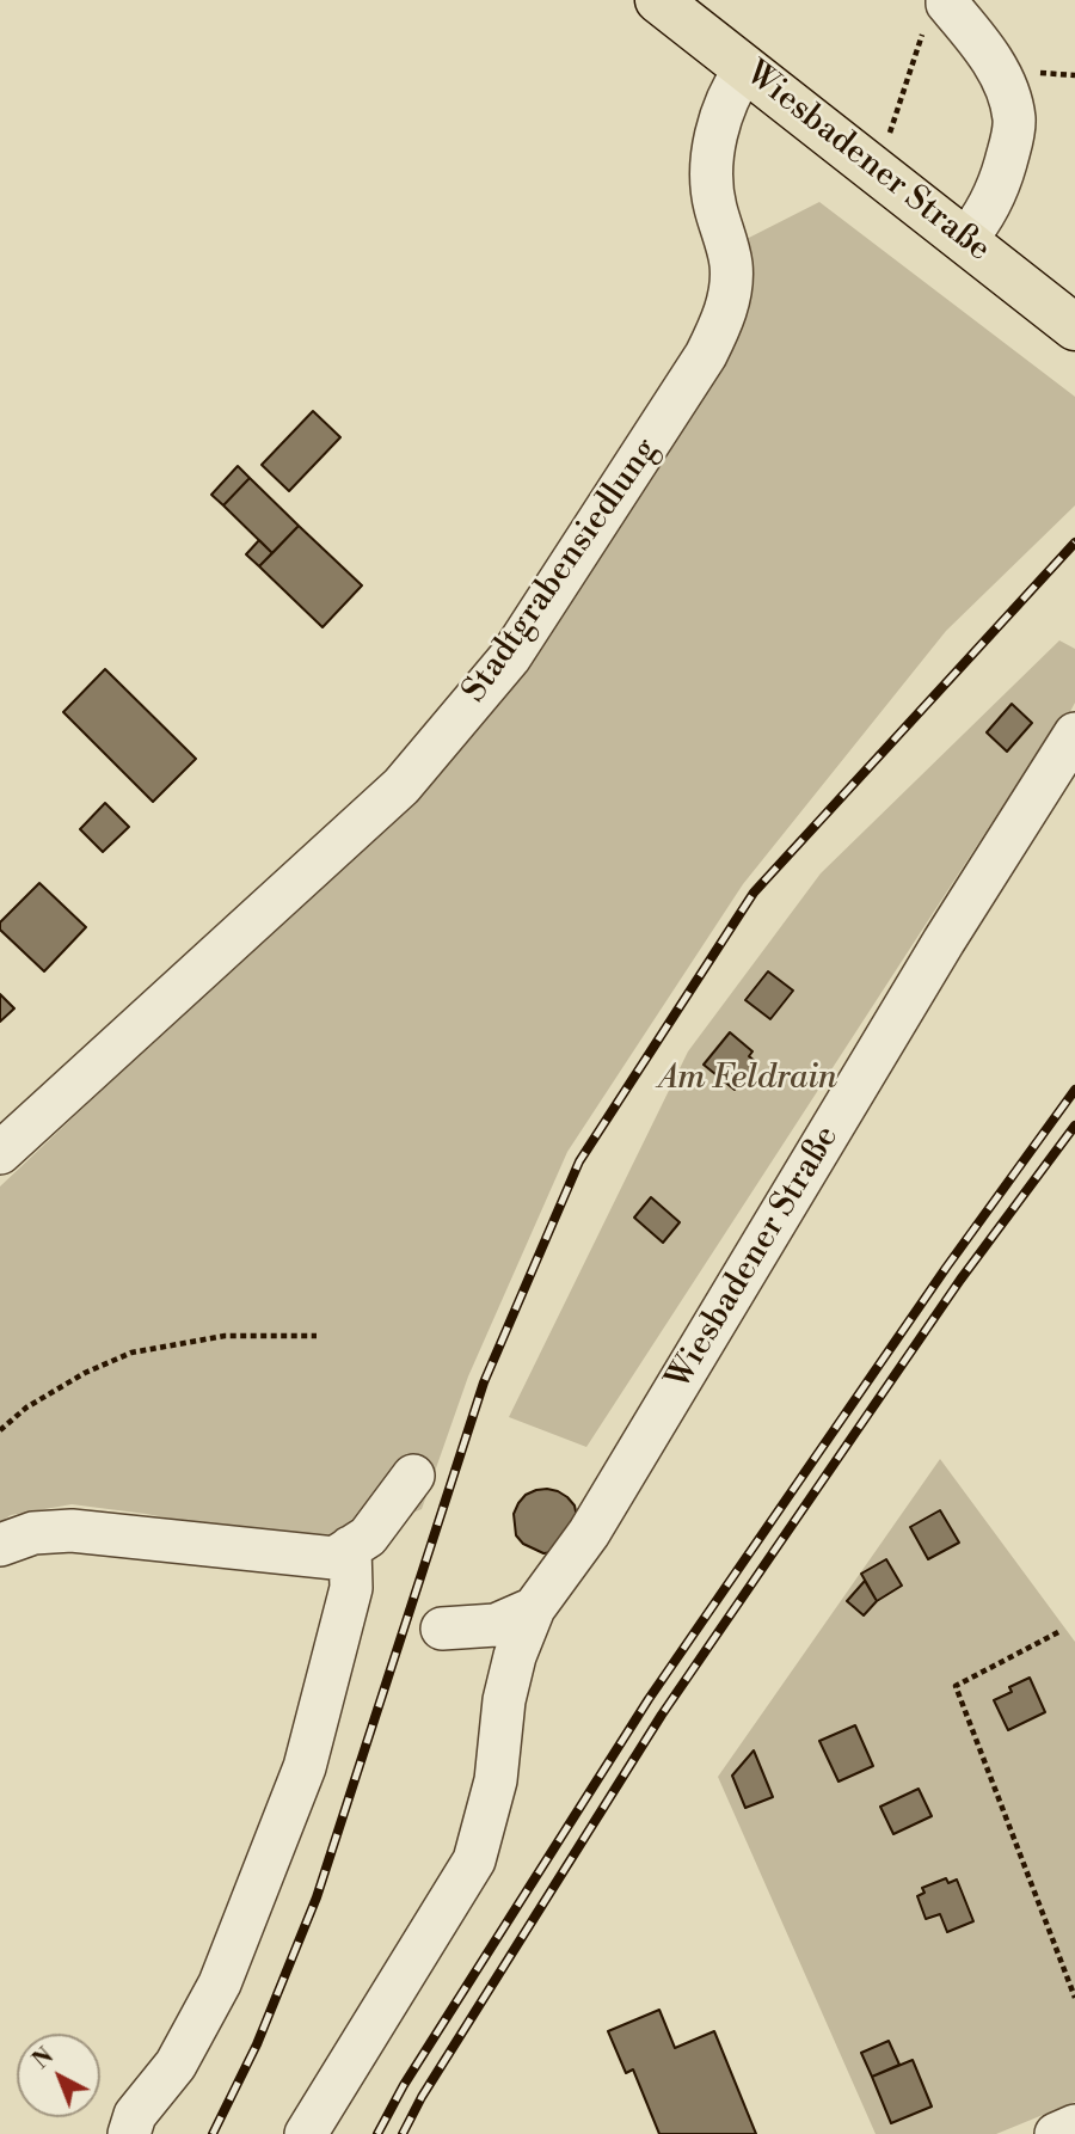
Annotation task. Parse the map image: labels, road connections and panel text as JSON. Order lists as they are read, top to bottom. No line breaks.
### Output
{"streets":{"main road":["Wiesbadener Straße"],"street":["Stadtgrabensiedlung"]},"crossings":[["Wiesbadener Straße","Stadtgrabensiedlung"]],"parks":["Am Feldrain"],"north":"top left"}
